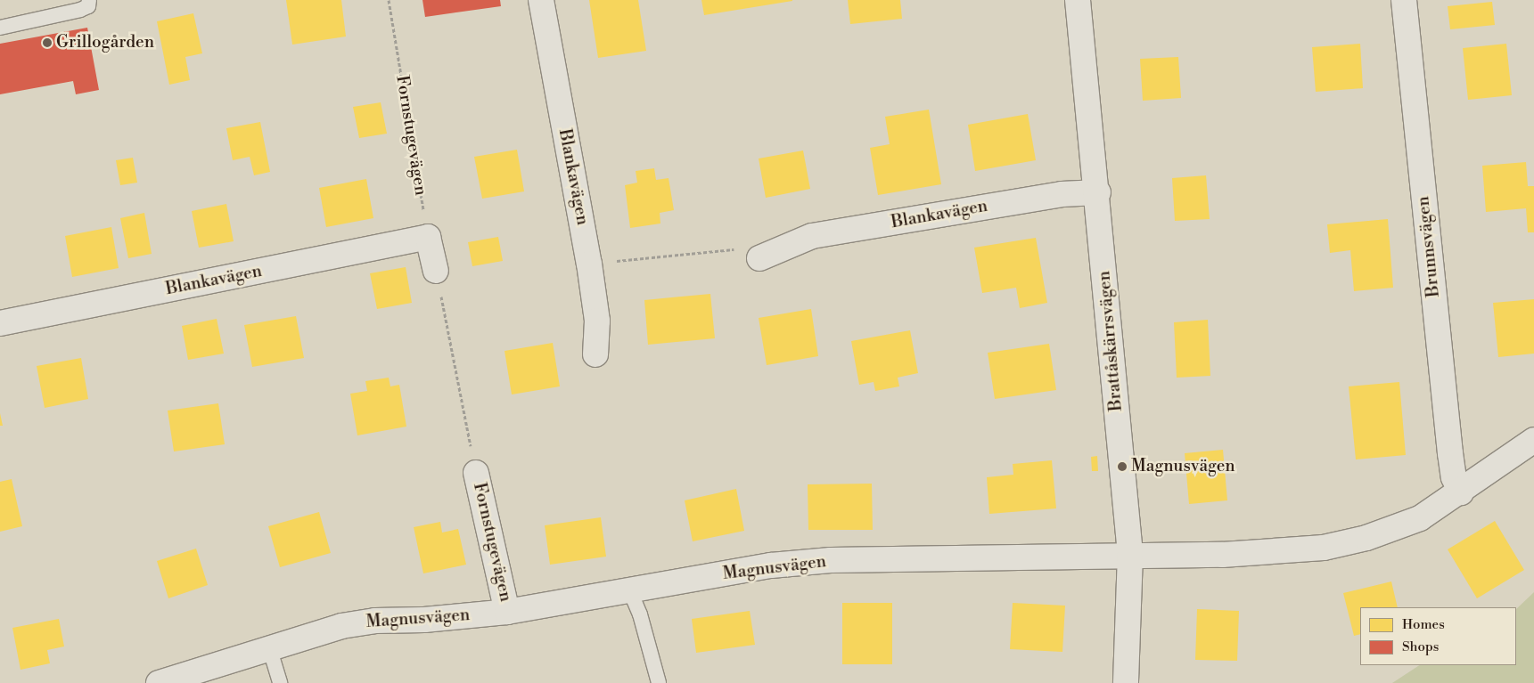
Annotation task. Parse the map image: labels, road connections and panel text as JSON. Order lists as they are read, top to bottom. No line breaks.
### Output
{"streets":{"street":["Fornstugevägen","Blankavägen","Brunnsvägen","Brattåskärrsvägen","Magnusvägen"]},"crossings":[["Fornstugevägen","Blankavägen"],["Fornstugevägen","Magnusvägen"],["Blankavägen","Brattåskärrsvägen"],["Brunnsvägen","Magnusvägen"],["Brattåskärrsvägen","Magnusvägen"]],"places":["Grillogården","Magnusvägen"],"legend":["Homes","Shops"]}
